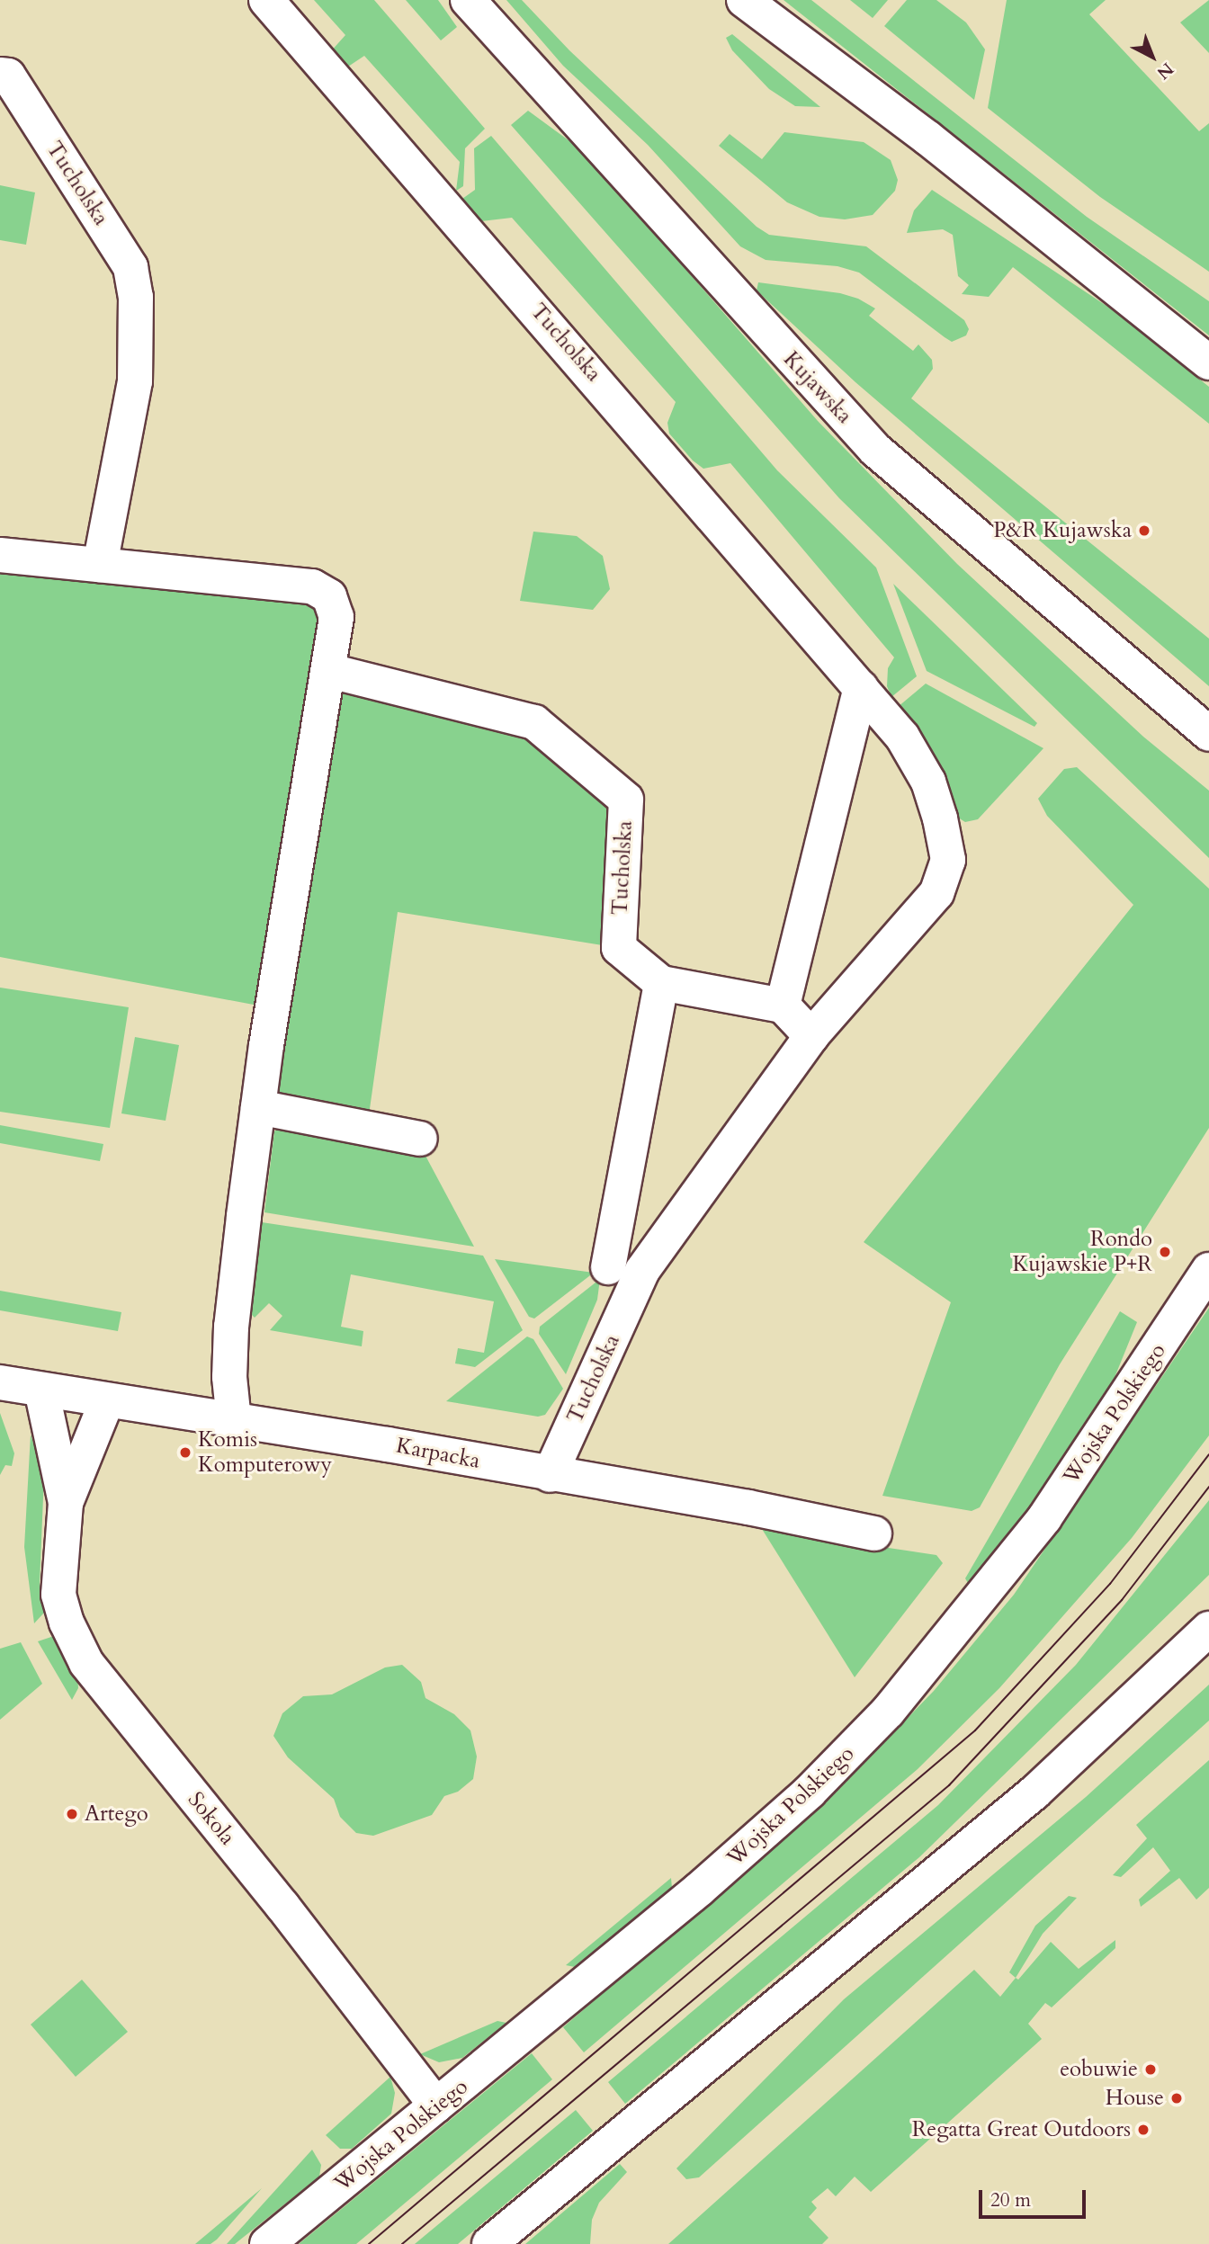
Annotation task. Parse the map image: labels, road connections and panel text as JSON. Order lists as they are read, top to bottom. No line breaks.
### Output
{"streets":{"street":["Tucholska","Kujawska","Wojska Polskiego","Karpacka","Sokola"]},"crossings":[["Tucholska","Karpacka"],["Wojska Polskiego","Sokola"],["Karpacka","Sokola"]],"places":["P&R Kujawska","Rondo Kujawskie P+R","Komis Komputerowy","Artego","eobuwie","House","Regatta Great Outdoors"],"scale_bar":"20 m","north":"bottom right"}
